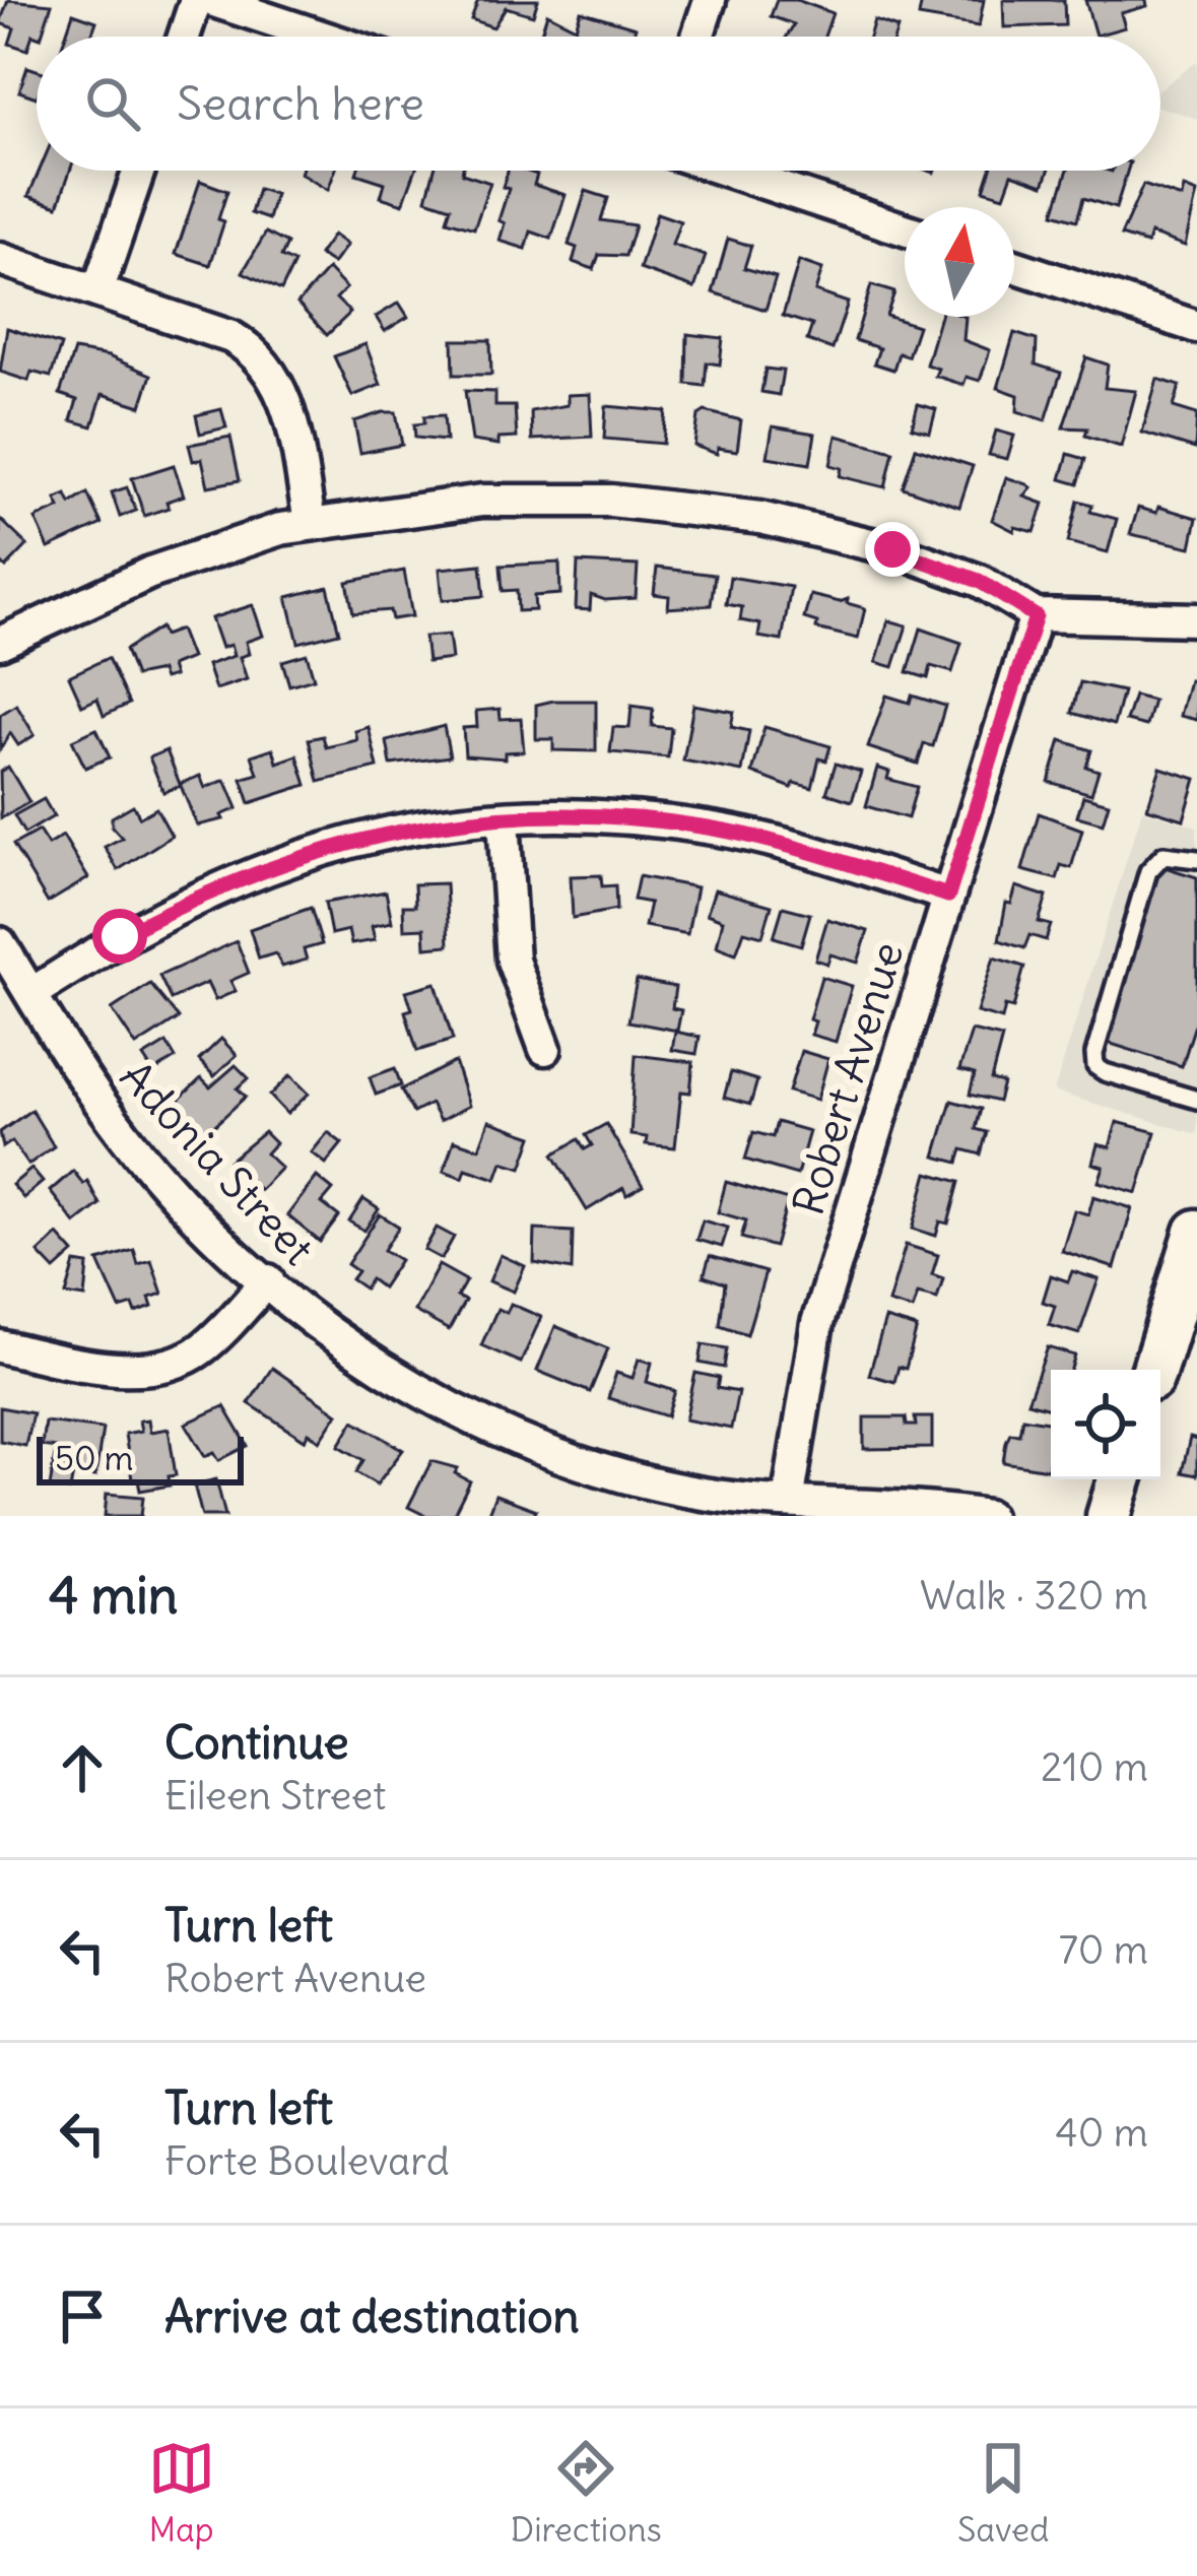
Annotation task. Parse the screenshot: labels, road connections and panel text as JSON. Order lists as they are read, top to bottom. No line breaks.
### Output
{"streets":{"street":["Robert Avenue","Adonia Street"]},"crossings":[["Robert Avenue","Adonia Street"]],"scale_bar":"50 m","north":"top","page":{"search":"Search here","scale":"50 m","heading":["4 min","Walk · 320 m"],"list":[["Continue","Eileen Street","210 m"],["Turn left","Robert Avenue","70 m"],["Turn left","Forte Boulevard","40 m"],"Arrive at destination"],"nav":["Map","Directions","Saved"]}}
